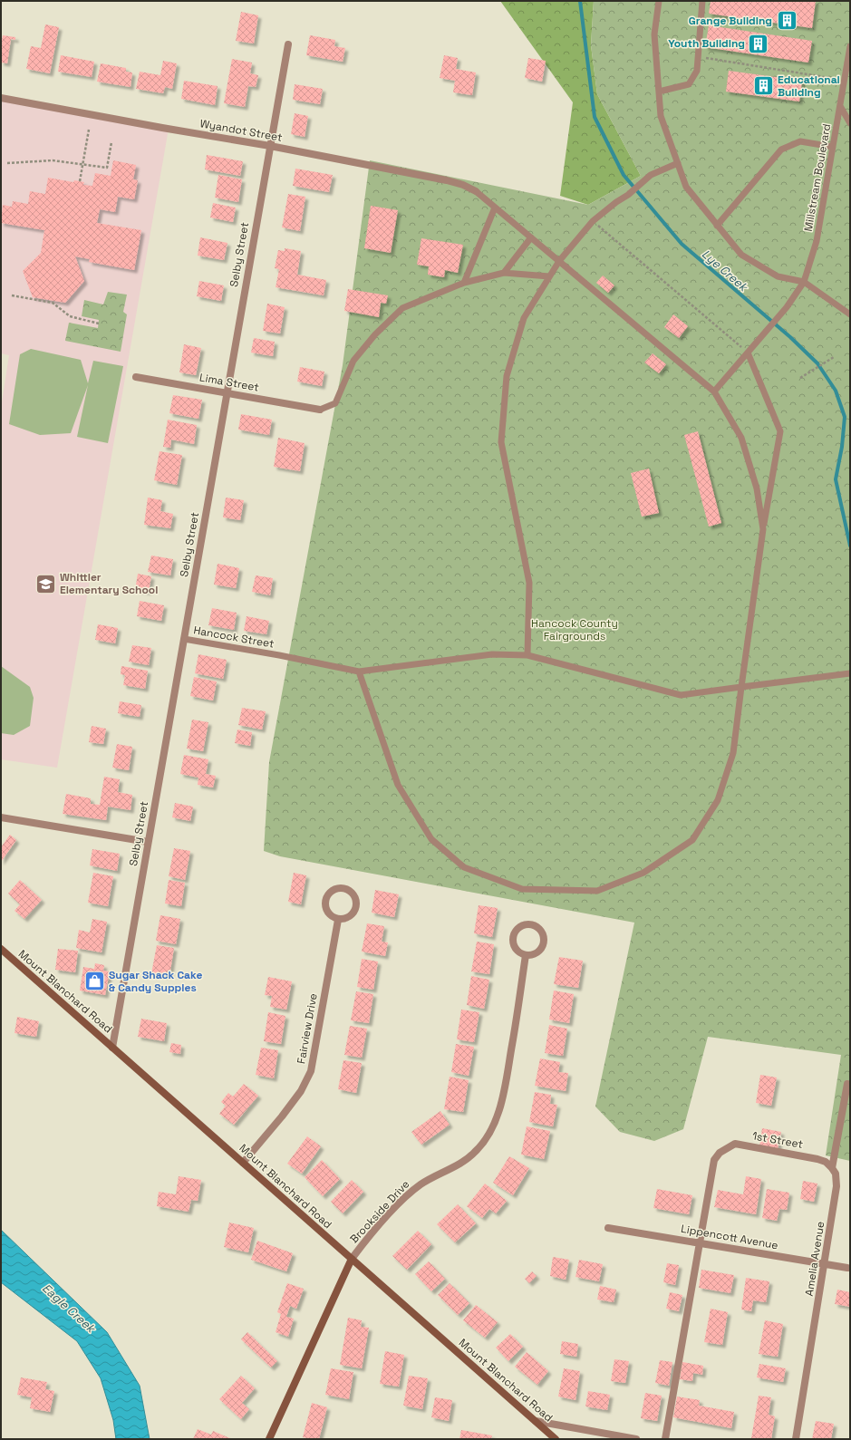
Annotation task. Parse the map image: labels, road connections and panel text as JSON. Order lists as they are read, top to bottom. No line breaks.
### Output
{"streets":{"main road":["Mount Blanchard Road","Brookside Drive"],"street":["Wyandot Street","Selby Street","Lima Street","Fairview Drive","1st Street","Lippencott Avenue","Amelia Avenue"],"lane":["Millstream Boulevard","Hancock Street"]},"crossings":[["Wyandot Street","Selby Street"],["Selby Street","Lima Street"],["Selby Street","Hancock Street"],["Selby Street","Mount Blanchard Road"],["Mount Blanchard Road","Fairview Drive"],["Mount Blanchard Road","Brookside Drive"],["1st Street","Lippencott Avenue"],["1st Street","Amelia Avenue"],["Lippencott Avenue","Amelia Avenue"]],"water":["Lye Creek","Eagle Creek"],"parks":["Hancock County Fairgrounds"],"places":{"building":["Grange Building","Youth Building","Educational Building"],"school or university":["Whittier Elementary School"],"shop":["Sugar Shack Cake & Candy Supples"]}}
